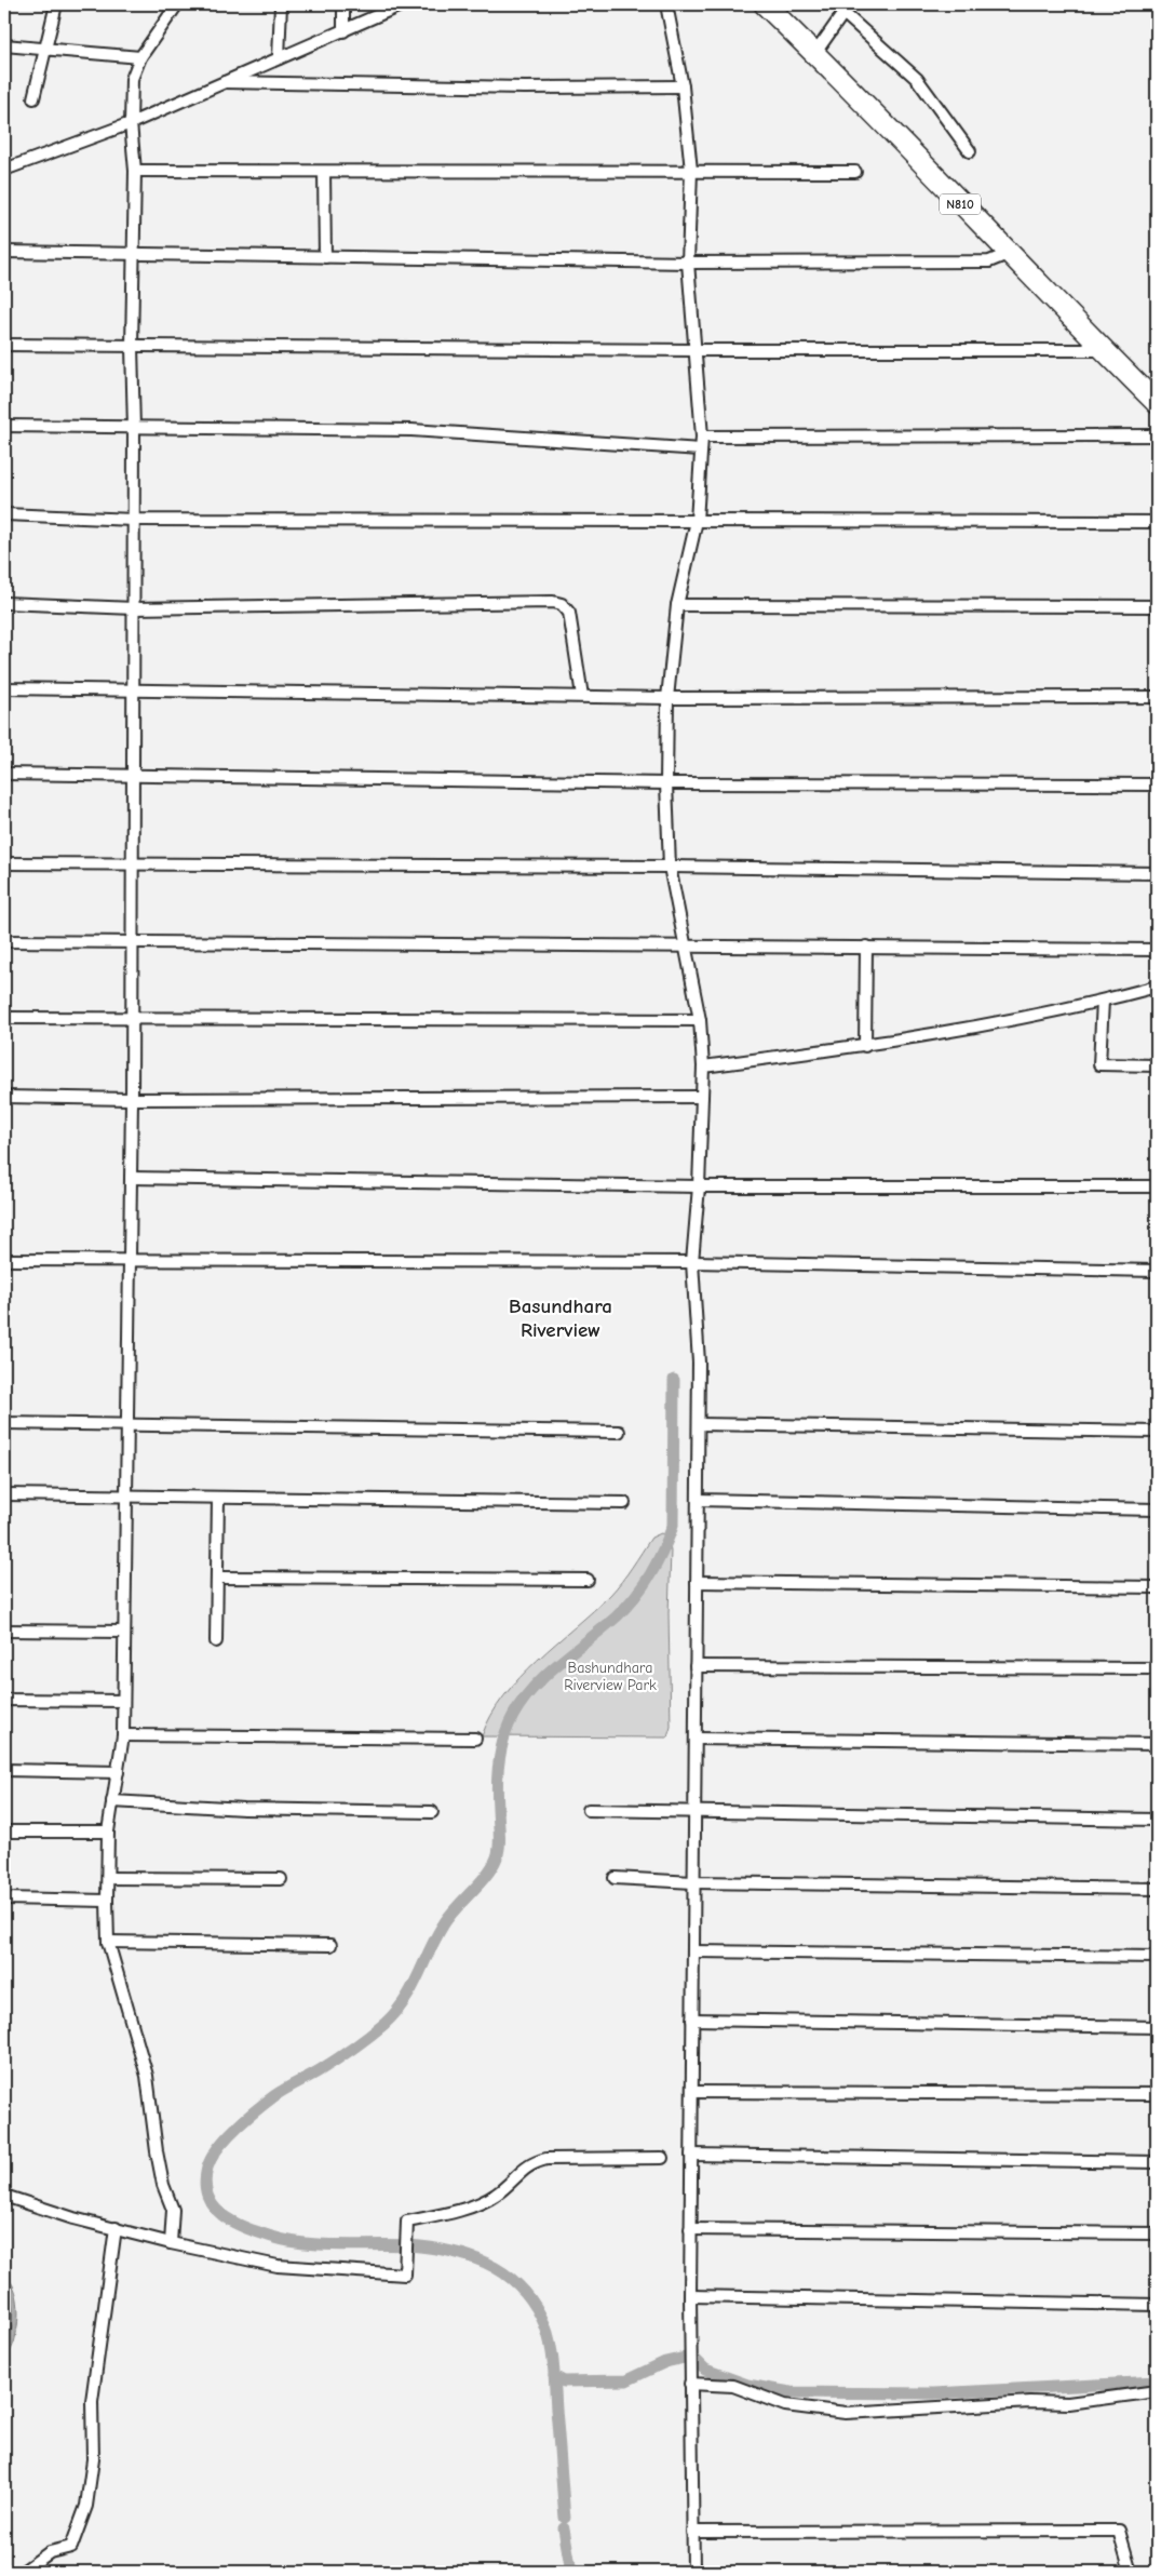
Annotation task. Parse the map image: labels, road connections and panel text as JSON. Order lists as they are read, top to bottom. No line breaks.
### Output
{"streets":{"highway":["N810"]},"districts":["Basundhara Riverview"],"parks":["Bashundhara Riverview Park"]}
